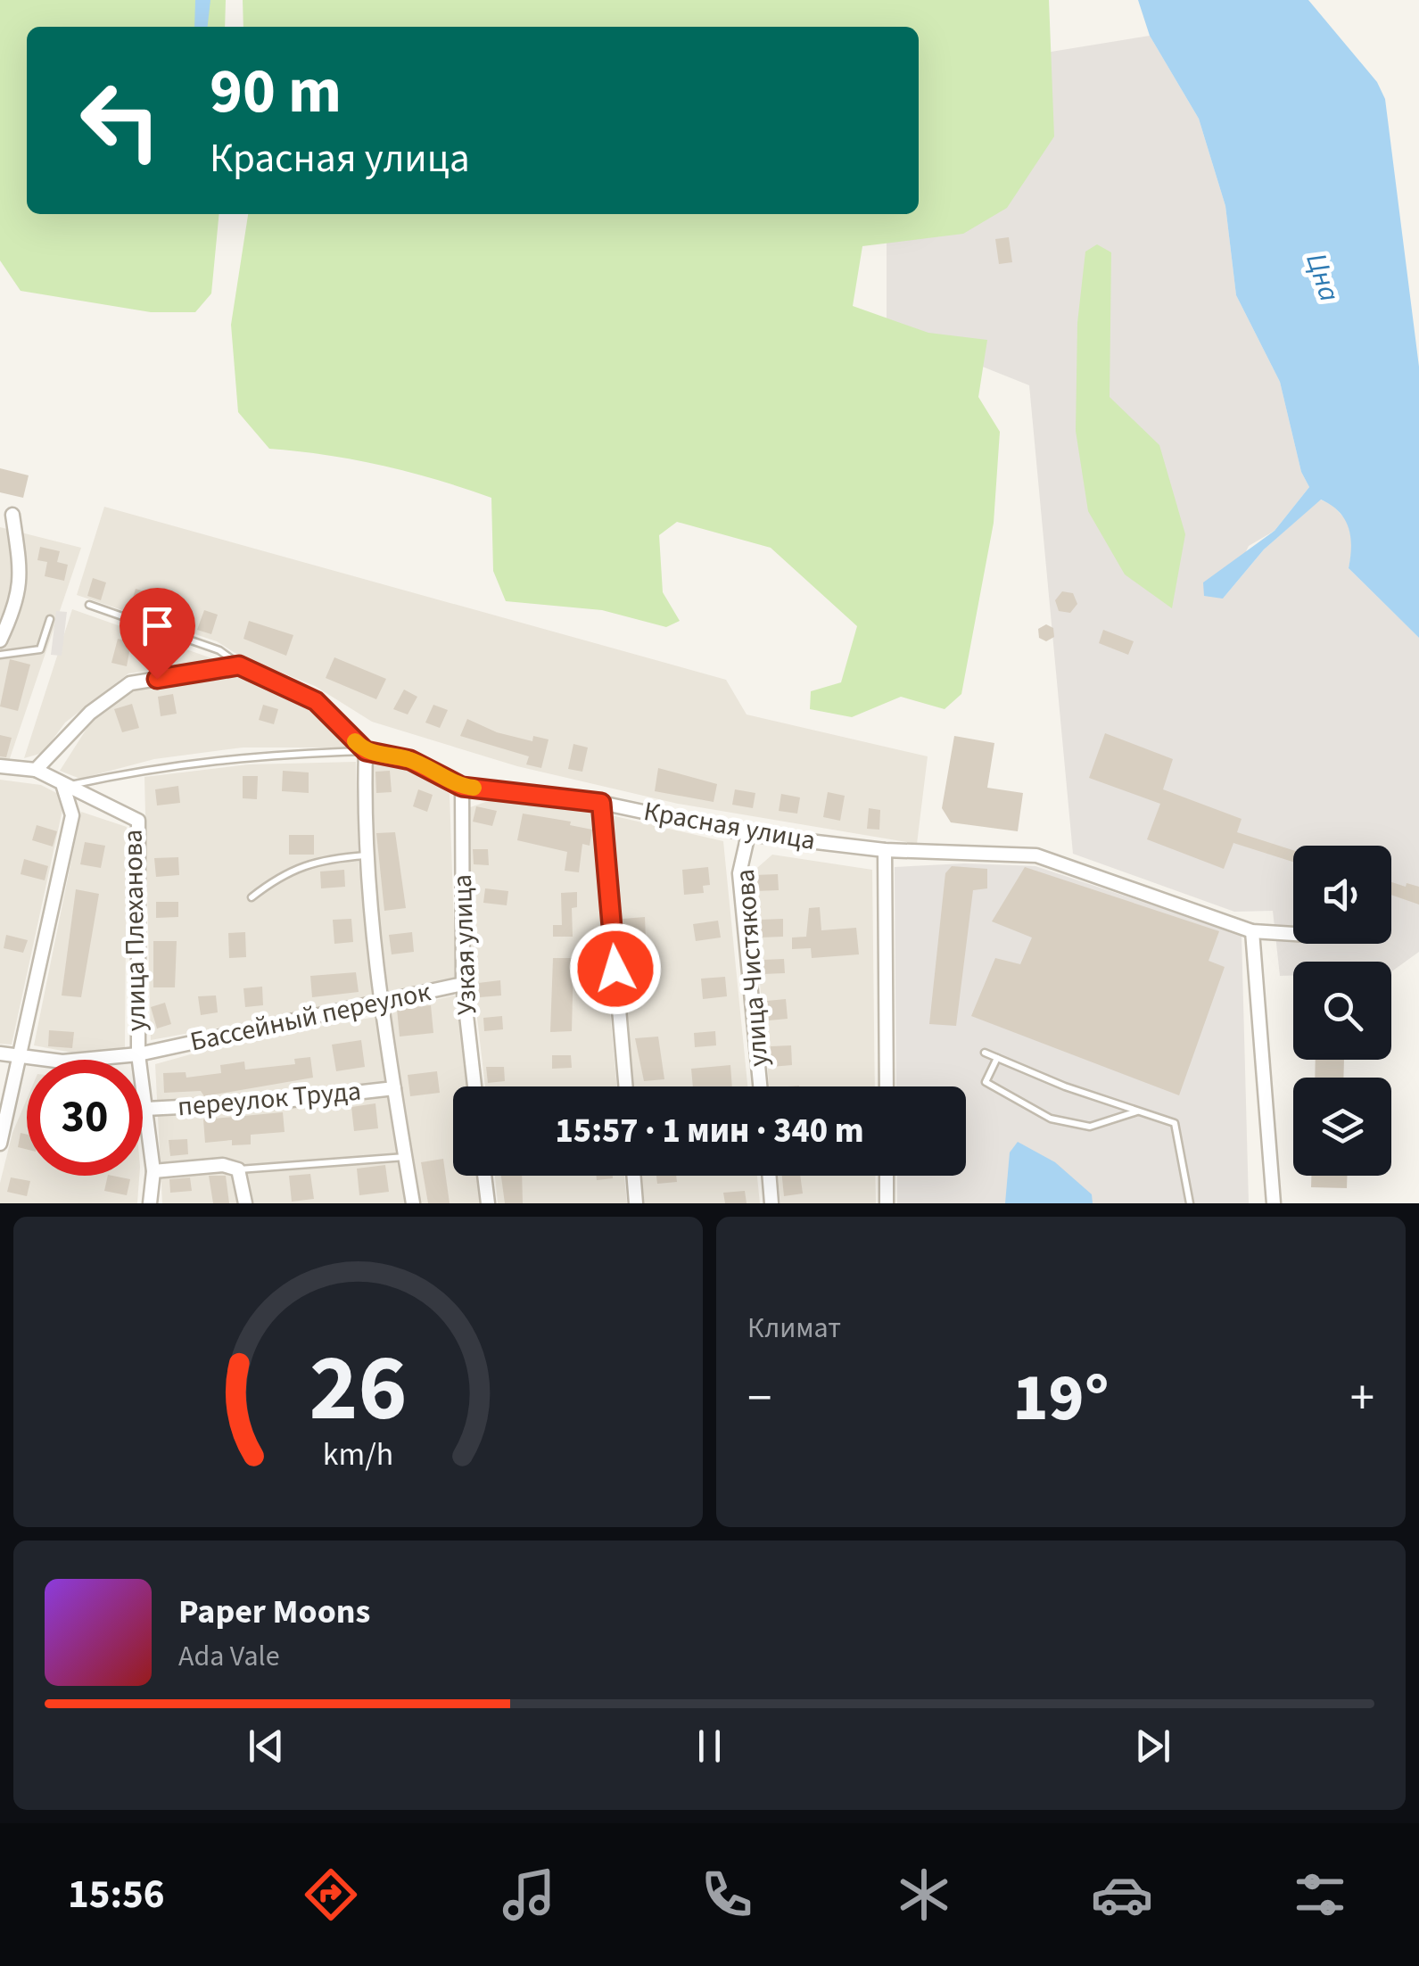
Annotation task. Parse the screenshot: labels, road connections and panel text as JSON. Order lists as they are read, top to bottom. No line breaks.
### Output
{"streets":{"street":["Красная улица","улица Плеханова","Узкая улица","улица Чистякова","Бассейный переулок","переулок Труда"]},"crossings":[["Красная улица","Узкая улица"],["Красная улица","улица Чистякова"],["улица Плеханова","Бассейный переулок"],["улица Плеханова","переулок Труда"],["Узкая улица","Бассейный переулок"]],"water":["Цна"],"page":{"turn":["90 m","Красная улица"],"limit":"30","trip":"15:57 · 1 мин · 340 m","tile":"Климат","heat":["−","19°","+"],"song":["Paper Moons","Ada Vale"],"tabs":"15:56","gauge":["26","km/h"]}}
